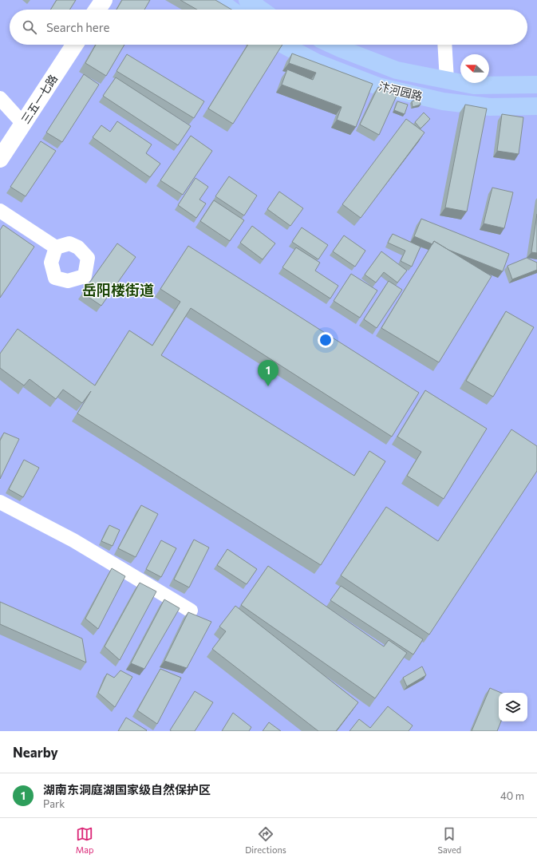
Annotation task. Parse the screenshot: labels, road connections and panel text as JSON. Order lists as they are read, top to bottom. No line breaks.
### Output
{"streets":{"main road":["汴河园路","三五一七路"]},"districts":["岳阳楼街道"],"north":"left","page":{"search":"Search here","pins":"1","heading":"Nearby","list":[{"mark":"1","name":"湖南东洞庭湖国家级自然保护区","note":"Park","value":"40 m"}],"nav":["Map","Directions","Saved"]}}
